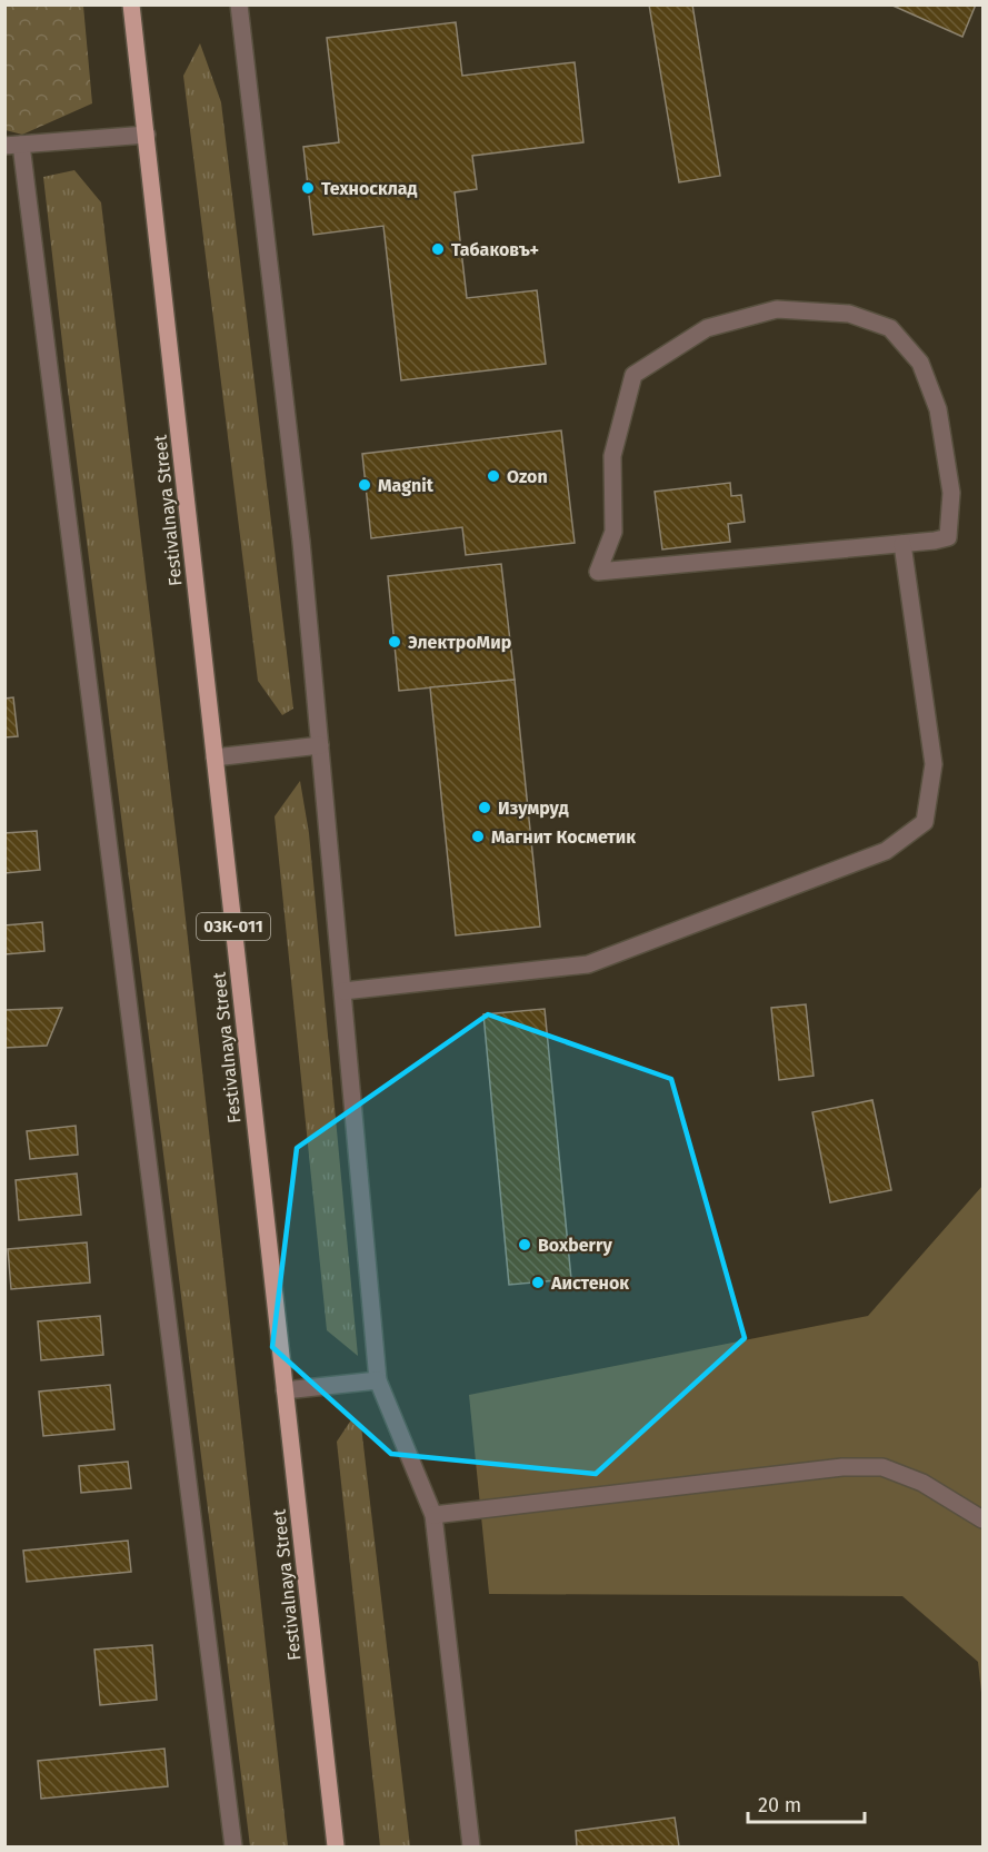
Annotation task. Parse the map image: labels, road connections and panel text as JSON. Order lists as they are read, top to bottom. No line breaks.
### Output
{"streets":{"main road":["Festivalnaya Street","03К-011"]},"places":["Техносклад","Табаковъ+","Ozon","Magnit","ЭлектроМир","Изумруд","Магнит Косметик","Boxberry","Аистенок"],"scale_bar":"20 m"}
